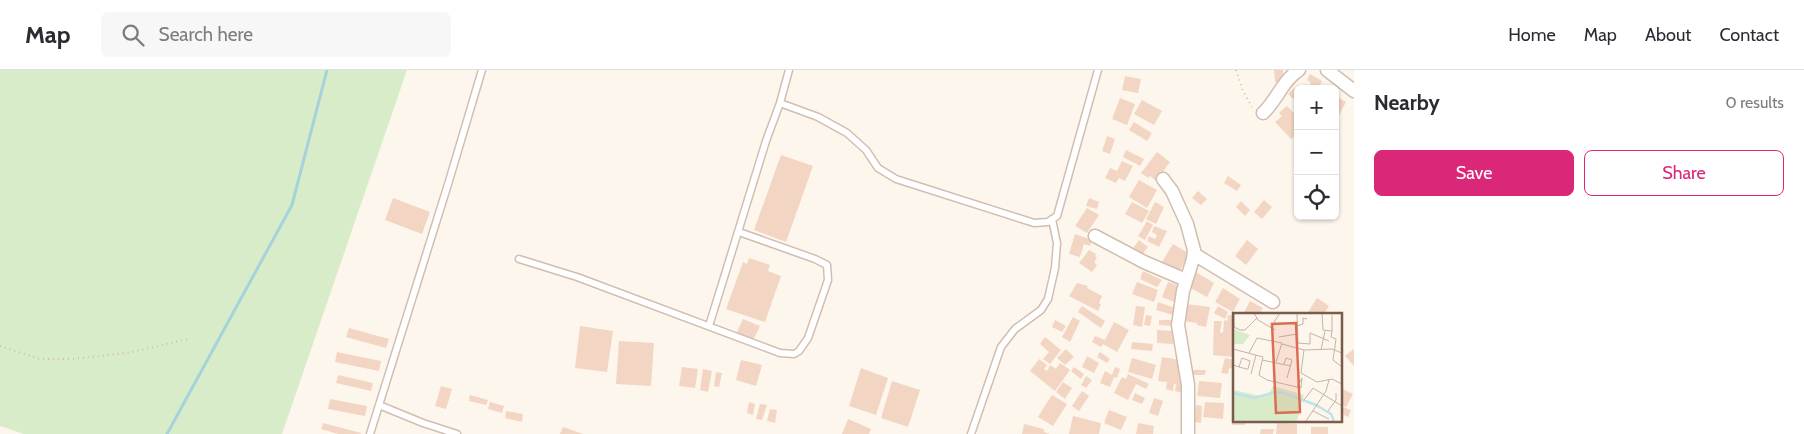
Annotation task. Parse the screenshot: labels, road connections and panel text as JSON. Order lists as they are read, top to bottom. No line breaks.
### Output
{"page":{"header":"Map","search":"Search here","nav":["Home","Map","About","Contact"],"heading":["Nearby","0 results"],"map_buttons":["+","−"],"buttons":["Save","Share"]}}
